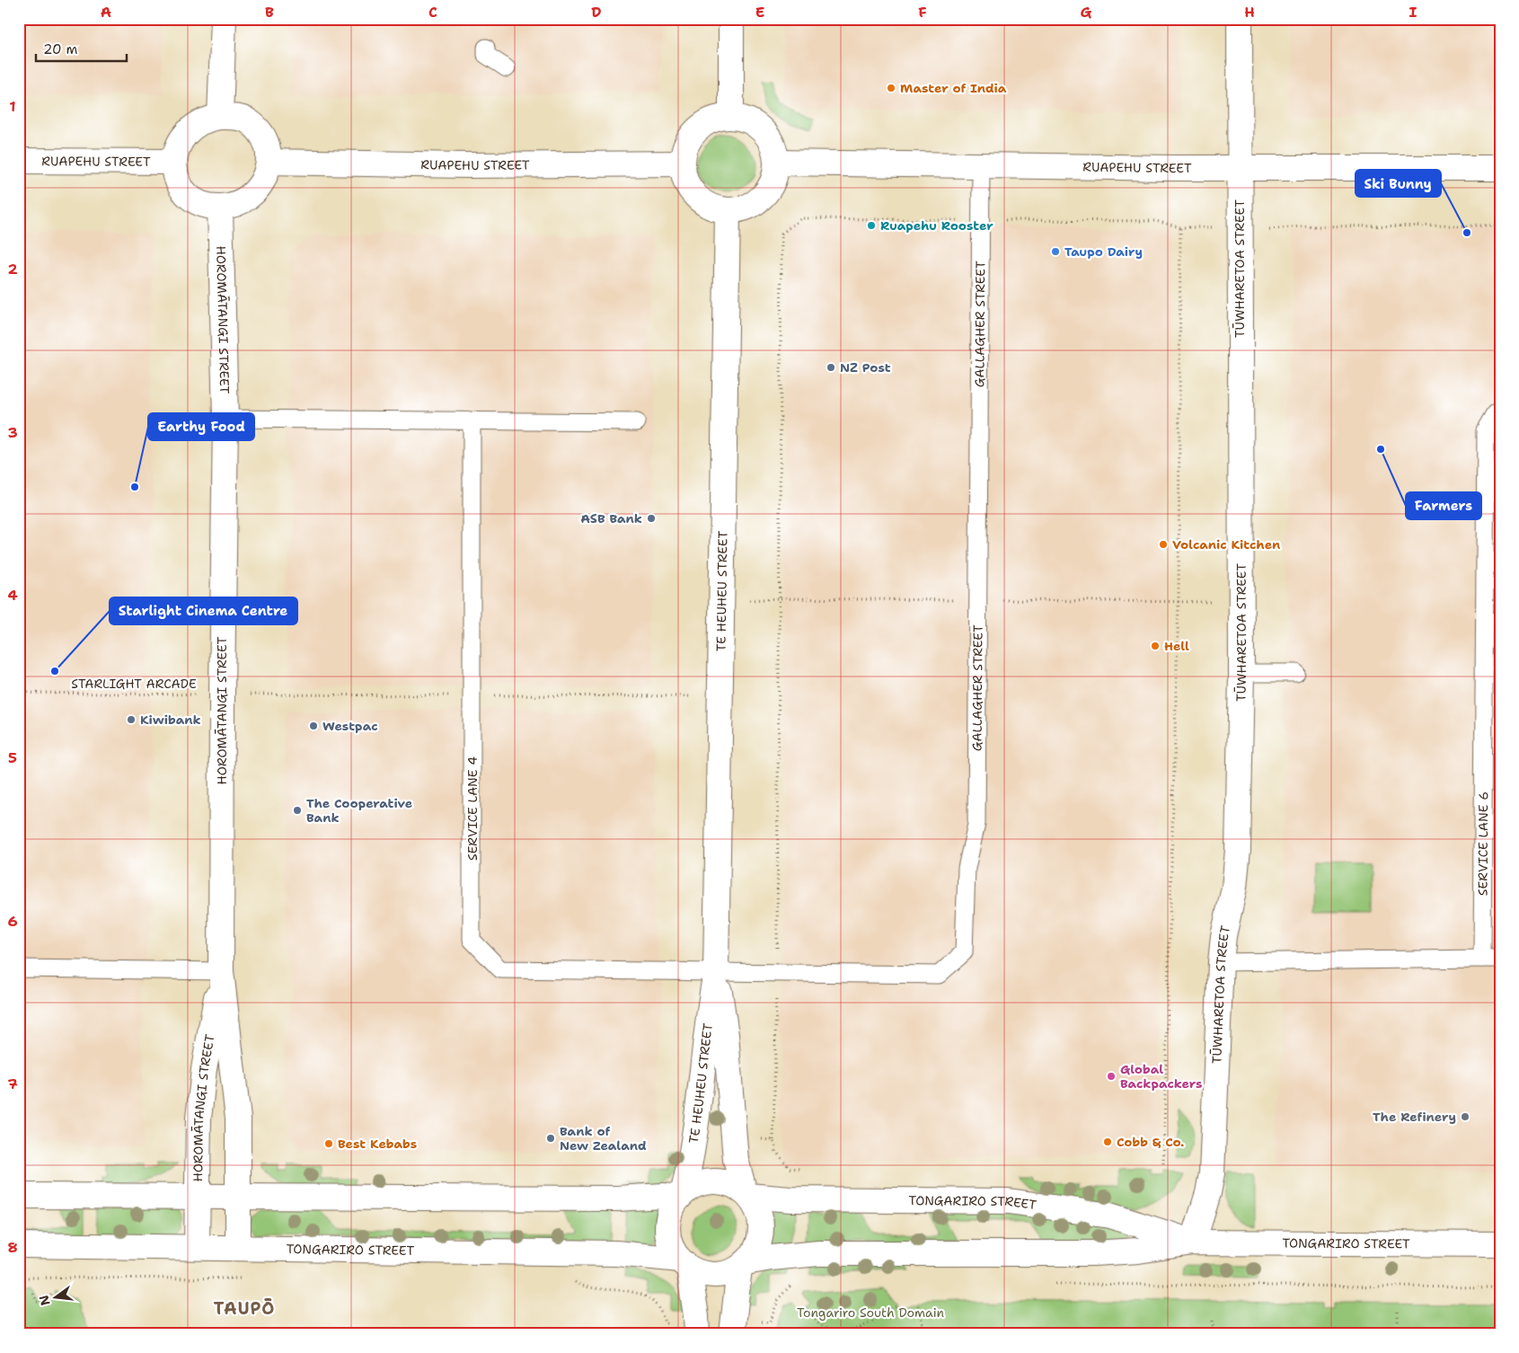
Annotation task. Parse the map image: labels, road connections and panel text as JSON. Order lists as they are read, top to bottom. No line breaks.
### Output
{"streets":{"street":["RUAPEHU STREET","TŪWHARETOA STREET","HOROMĀTANGI STREET","TE HEUHEU STREET","TONGARIRO STREET"],"lane":["GALLAGHER STREET","SERVICE LANE 4","SERVICE LANE 6"],"path":["STARLIGHT ARCADE"]},"crossings":[["RUAPEHU STREET","TŪWHARETOA STREET"],["RUAPEHU STREET","HOROMĀTANGI STREET"],["RUAPEHU STREET","GALLAGHER STREET"],["RUAPEHU STREET","TE HEUHEU STREET"],["TŪWHARETOA STREET","TONGARIRO STREET"],["HOROMĀTANGI STREET","STARLIGHT ARCADE"],["HOROMĀTANGI STREET","TONGARIRO STREET"],["GALLAGHER STREET","TE HEUHEU STREET"],["GALLAGHER STREET","SERVICE LANE 4"],["TE HEUHEU STREET","SERVICE LANE 4"],["TE HEUHEU STREET","TONGARIRO STREET"]],"districts":["TAUPŌ"],"parks":["Tongariro South Domain"],"places":["Master of India","Ruapehu Rooster","Ski Bunny","Taupo Dairy","NZ Post","Farmers","Earthy Food","ASB Bank","Volcanic Kitchen","Hell","Starlight Cinema Centre","Kiwibank","Westpac","The Cooperative Bank","Global Backpackers","The Refinery","Bank of New Zealand","Cobb & Co.","Best Kebabs"],"scale_bar":"20 m","north":"left","grid":{"columns":["A","B","C","D","E","F","G","H","I"],"rows":["1","2","3","4","5","6","7","8"]}}
